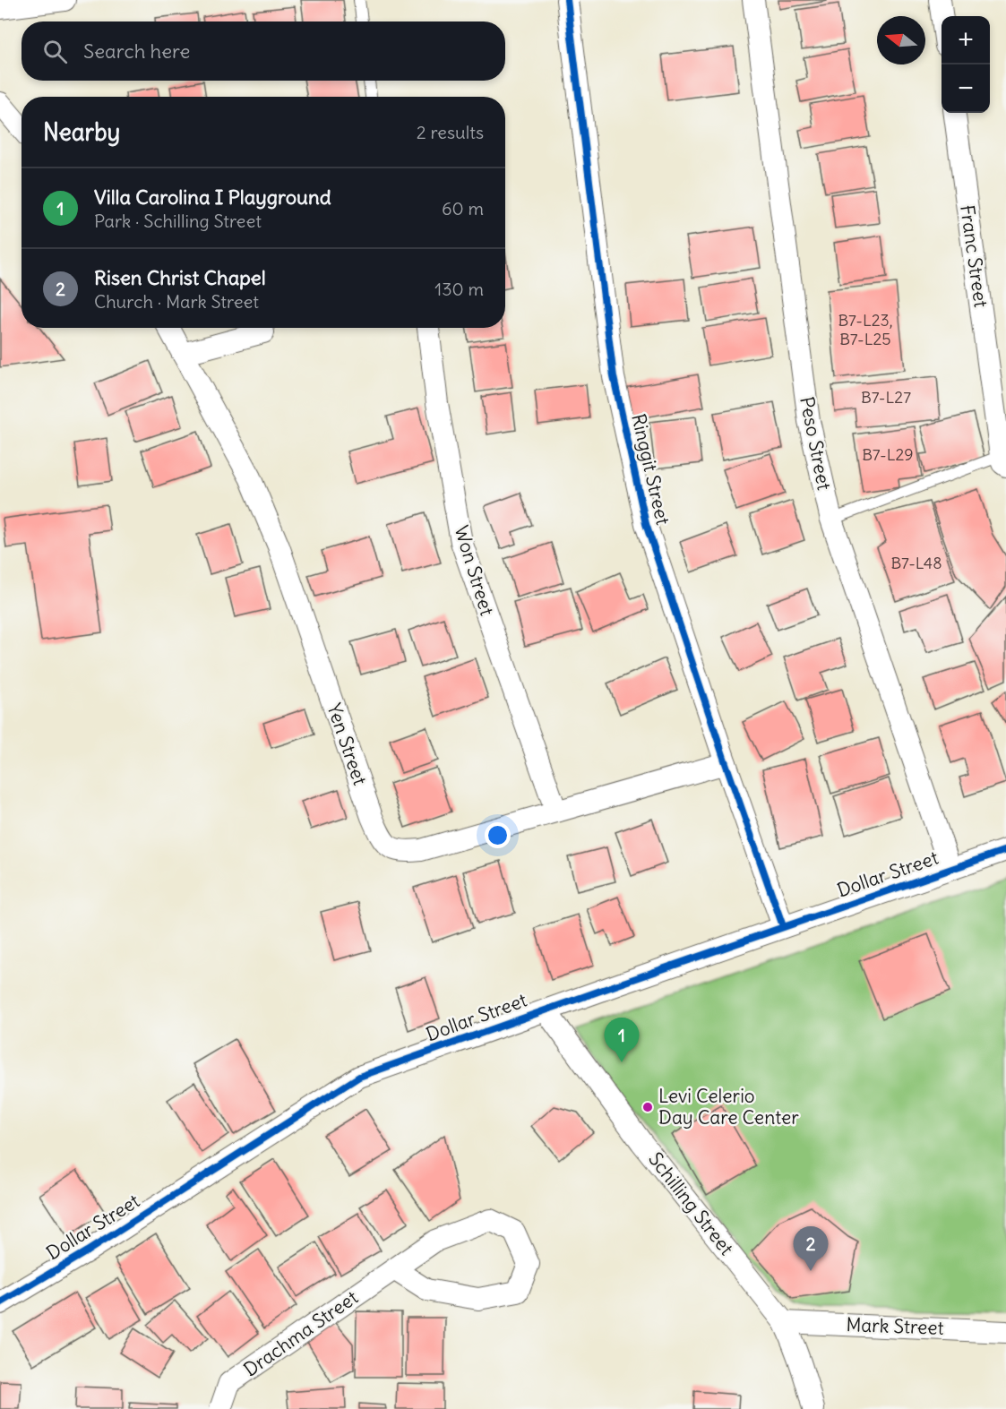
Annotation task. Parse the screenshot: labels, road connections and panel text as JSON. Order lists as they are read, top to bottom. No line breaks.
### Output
{"streets":{"street":["Franc Street","Peso Street","Ringgit Street","Won Street","Yen Street","Dollar Street","Schilling Street","Mark Street","Drachma Street"]},"crossings":[["Peso Street","Dollar Street"],["Ringgit Street","Yen Street"],["Ringgit Street","Dollar Street"],["Won Street","Yen Street"],["Dollar Street","Schilling Street"],["Schilling Street","Mark Street"]],"places":["Levi Celerio Day Care Center"],"house_numbers":["B7-L23, B7-L25","B7-L27","B7-L29","B7-L48"],"north":"left","page":{"map_buttons":["+","−"],"search":"Search here","heading":["Nearby","2 results"],"list":[{"mark":"1","name":"Villa Carolina I Playground","note":"Park · Schilling Street","value":"60 m"},{"mark":"2","name":"Risen Christ Chapel","note":"Church · Mark Street","value":"130 m"}],"pins":["1","2"]}}
